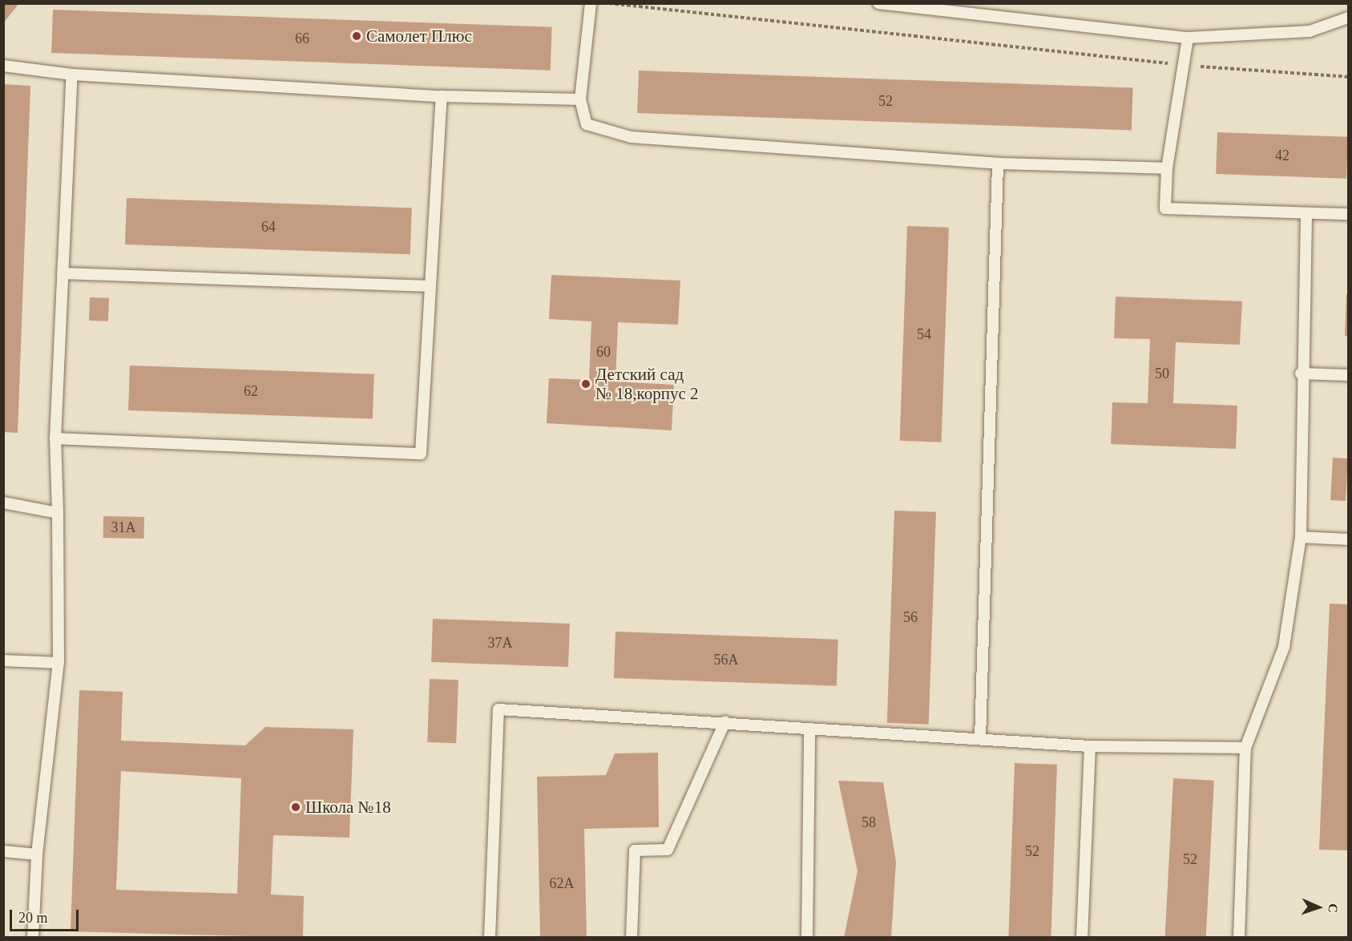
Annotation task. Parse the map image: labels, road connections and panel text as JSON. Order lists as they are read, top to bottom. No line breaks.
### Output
{"places":["Самолет Плюс","Детский сад № 18,корпус 2","Школа №18"],"house_numbers":["66","52","42","64","54","60","50","62","31А","56","37А","56А","58","52","52","62А"],"scale_bar":"20 m","north":"right"}
